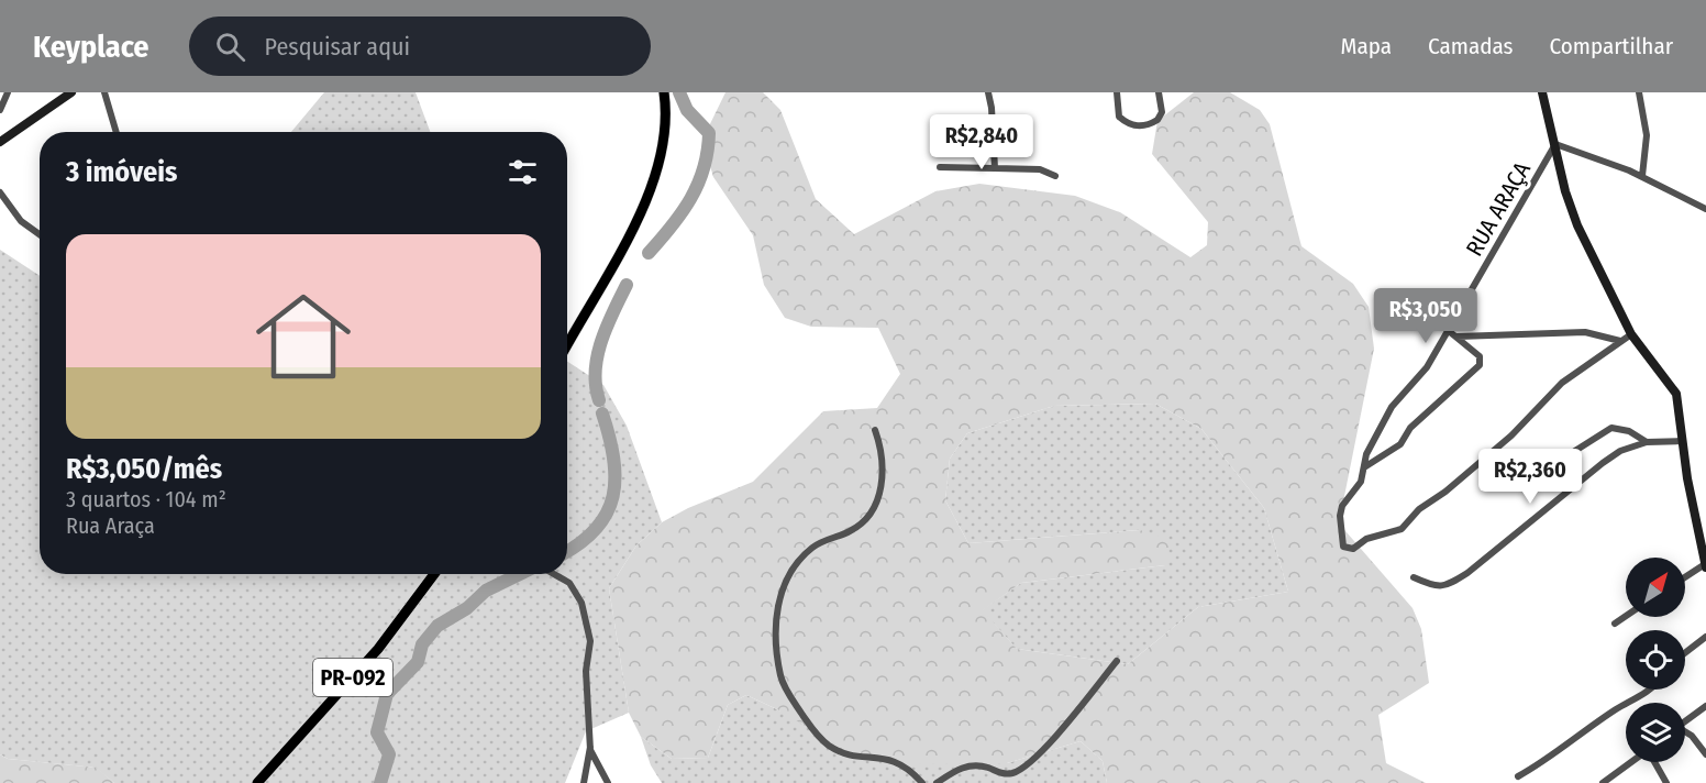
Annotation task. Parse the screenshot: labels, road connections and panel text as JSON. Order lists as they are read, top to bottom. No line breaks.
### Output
{"streets":{"main road":["PR-092"],"street":["RUA ARAÇA"]},"north":"top right","page":{"header":"Keyplace","search":"Pesquisar aqui","nav":["Mapa","Camadas","Compartilhar"],"price":["R$2,840","R$3,050","R$2,360"],"heading":"3 imóveis","list":[{"name":"R$3,050/mês","note":"3 quartos · 104 m² · Rua Araça"}]}}
